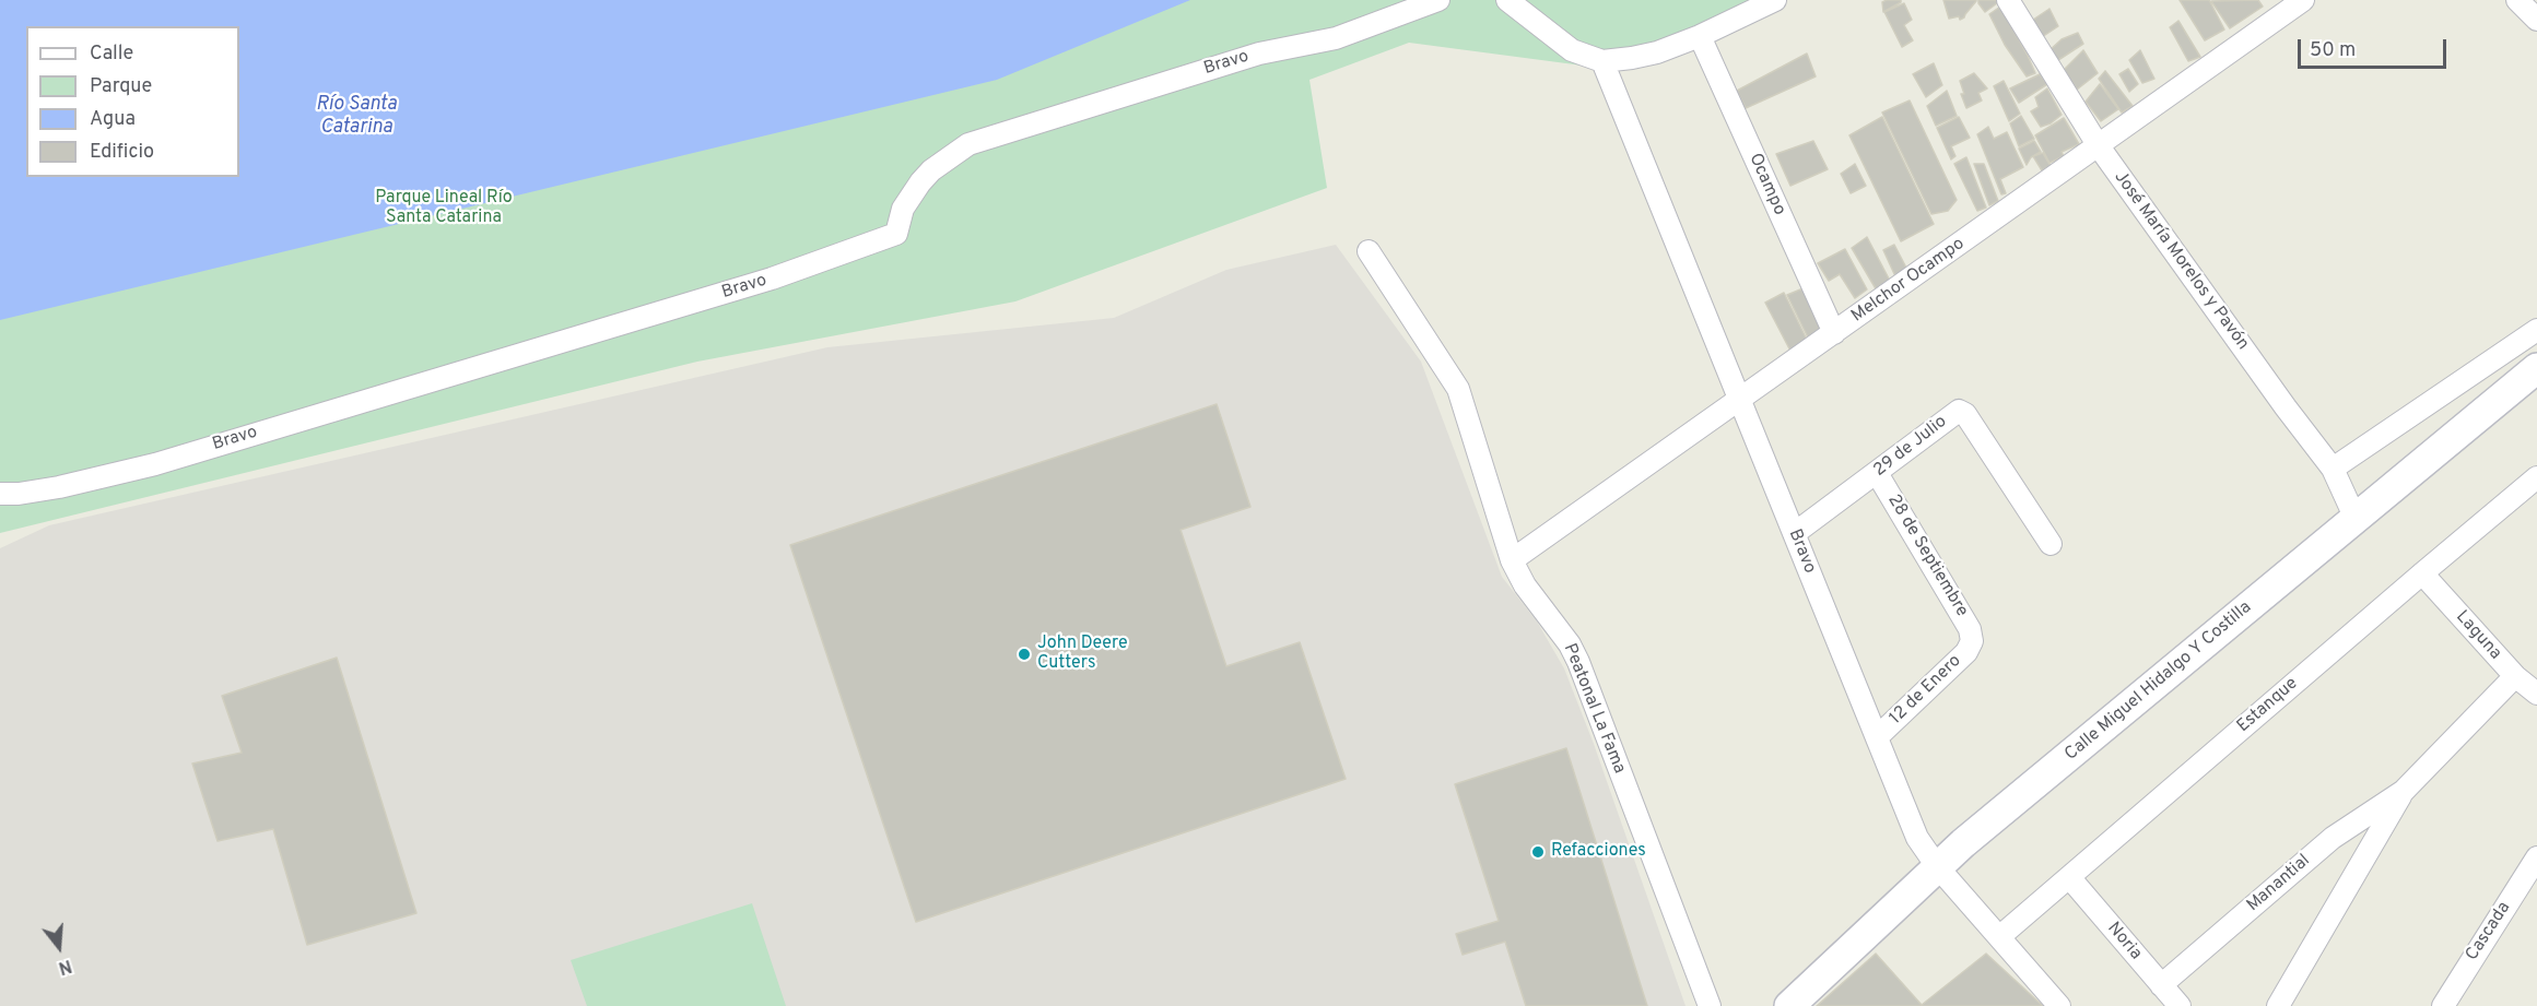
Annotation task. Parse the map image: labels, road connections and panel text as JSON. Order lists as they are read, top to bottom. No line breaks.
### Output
{"streets":{"street":["Bravo","Ocampo","José María Morelos y Pavón","Melchor Ocampo","29 de Julio","28 de Septiembre","Laguna","Calle Miguel Hidalgo Y Costilla","12 de Enero","Estanque","Peatonal La Fama","Manantial","Cascada","Noria"]},"crossings":[["Bravo","Melchor Ocampo"],["Bravo","29 de Julio"],["Bravo","Calle Miguel Hidalgo Y Costilla"],["Bravo","12 de Enero"],["Bravo","Estanque"],["Ocampo","Melchor Ocampo"],["José María Morelos y Pavón","Melchor Ocampo"],["José María Morelos y Pavón","Calle Miguel Hidalgo Y Costilla"],["Melchor Ocampo","Peatonal La Fama"],["29 de Julio","28 de Septiembre"],["28 de Septiembre","12 de Enero"],["Laguna","Estanque"],["Laguna","Manantial"],["Estanque","Noria"],["Manantial","Noria"]],"water":["Río Santa Catarina"],"parks":["Parque Lineal Río Santa Catarina"],"places":["John Deere Cutters","Refacciones"],"legend":["Calle","Parque","Agua","Edificio"],"scale_bar":"50 m","north":"bottom"}
